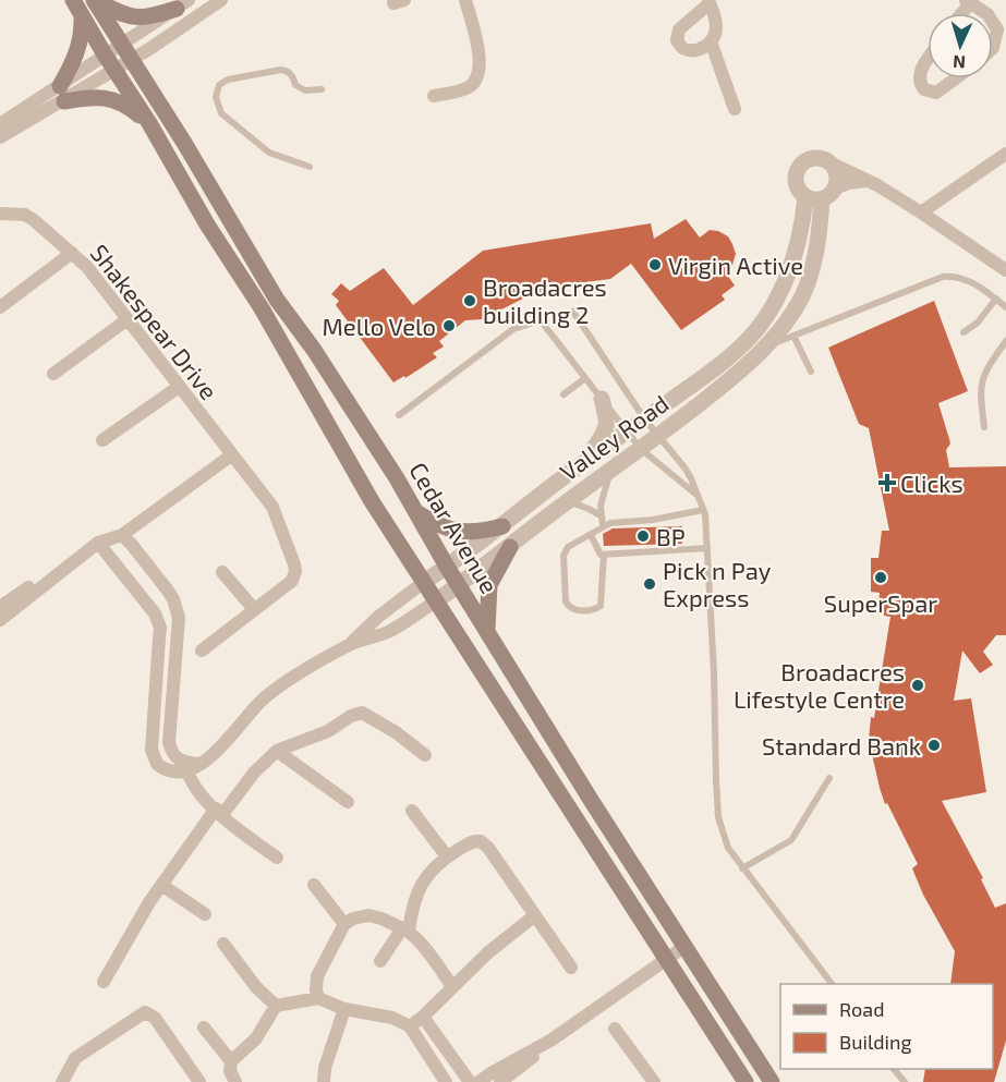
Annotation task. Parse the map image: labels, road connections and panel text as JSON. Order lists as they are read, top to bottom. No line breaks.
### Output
{"streets":{"main road":["Cedar Avenue"],"street":["Shakespear Drive","Valley Road"]},"crossings":[["Valley Road","Cedar Avenue"]],"places":{"other":["Virgin Active","Broadacres building 2","Mello Velo","BP","SuperSpar","Pick n Pay Express","Broadacres Lifestyle Centre","Standard Bank"],"health":["Clicks"]},"legend":["Road","Building"],"north":"bottom"}
